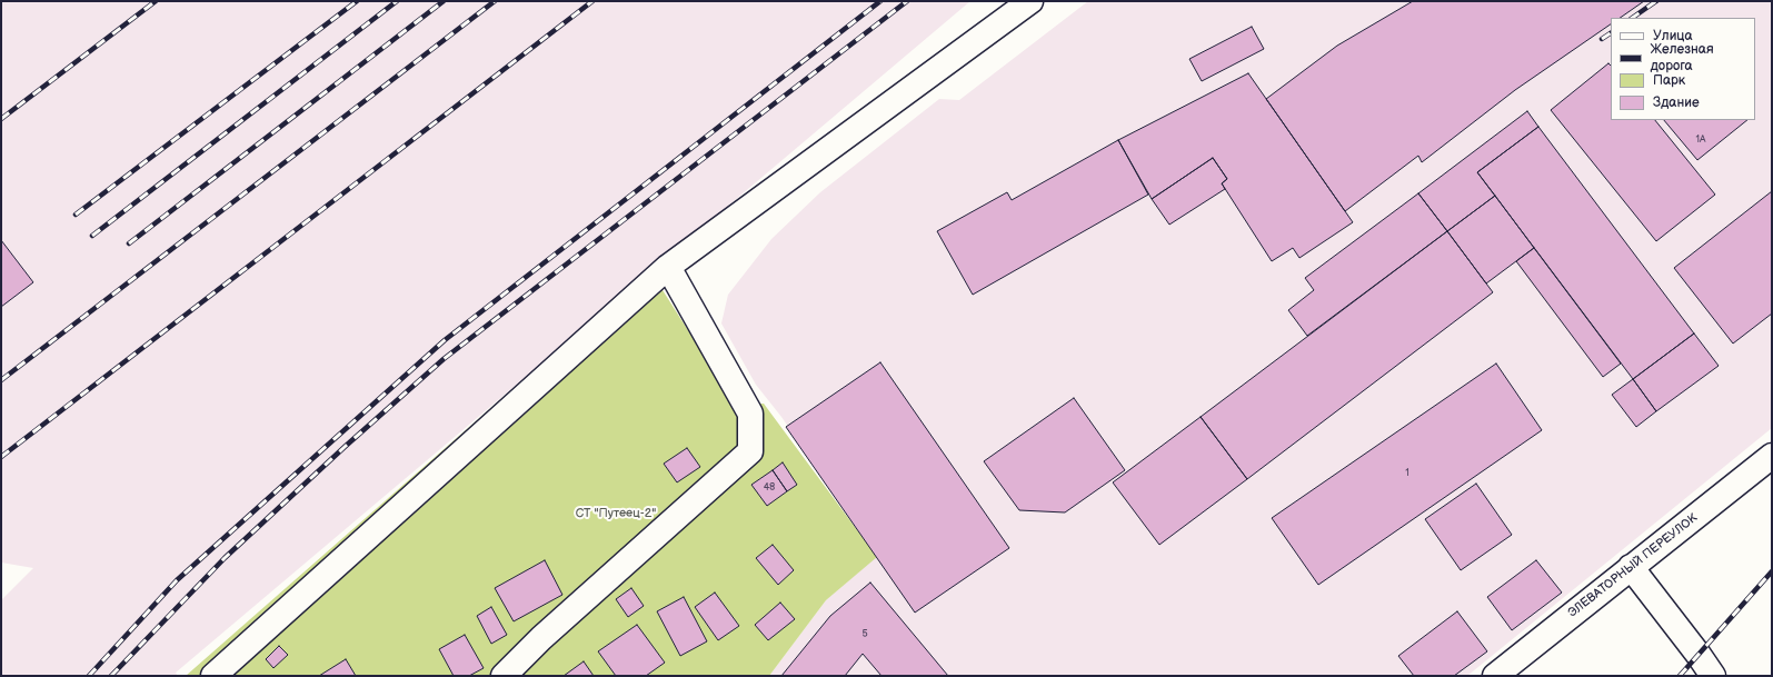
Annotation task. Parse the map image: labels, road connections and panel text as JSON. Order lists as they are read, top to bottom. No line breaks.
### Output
{"streets":{"street":["ЭЛЕВАТОРНЫЙ ПЕРЕУЛОК"]},"parks":["СТ \"Путеец-2\""],"house_numbers":["1А","1","48","5"],"legend":["Улица","Железная дорога","Парк","Здание"]}
